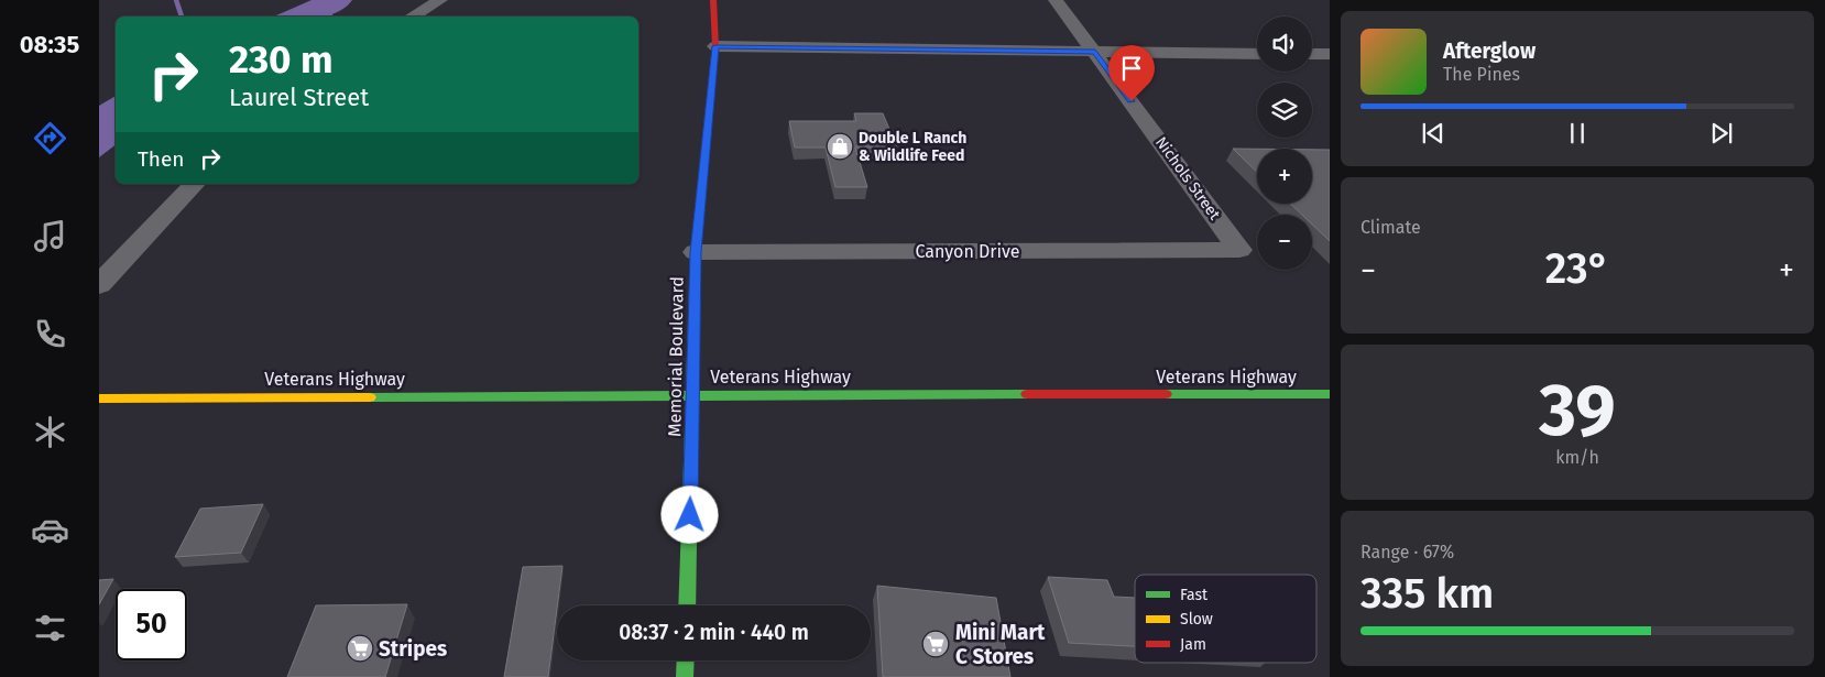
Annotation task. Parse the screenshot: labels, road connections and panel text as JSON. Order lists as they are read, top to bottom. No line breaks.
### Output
{"streets":{"main road":["Memorial Boulevard","Veterans Highway"],"street":["Nichols Street","Canyon Drive"]},"crossings":[["Nichols Street","Canyon Drive"],["Canyon Drive","Memorial Boulevard"],["Memorial Boulevard","Veterans Highway"]],"places":{"shop":["Double L Ranch & Wildlife Feed"],"supermarket":["Mini Mart C Stores","Stripes"]},"legend":["Fast","Slow","Jam"],"page":{"tabs":"08:35","map_buttons":["+","−"],"turn":["230 m","Laurel Street"],"song":["Afterglow","The Pines"],"then":"Then","tile":["Climate",["39","km/h"],["Range · 67%","335 km"]],"heat":["−","23°","+"],"limit":"50","trip":"08:37 · 2 min · 440 m"}}
